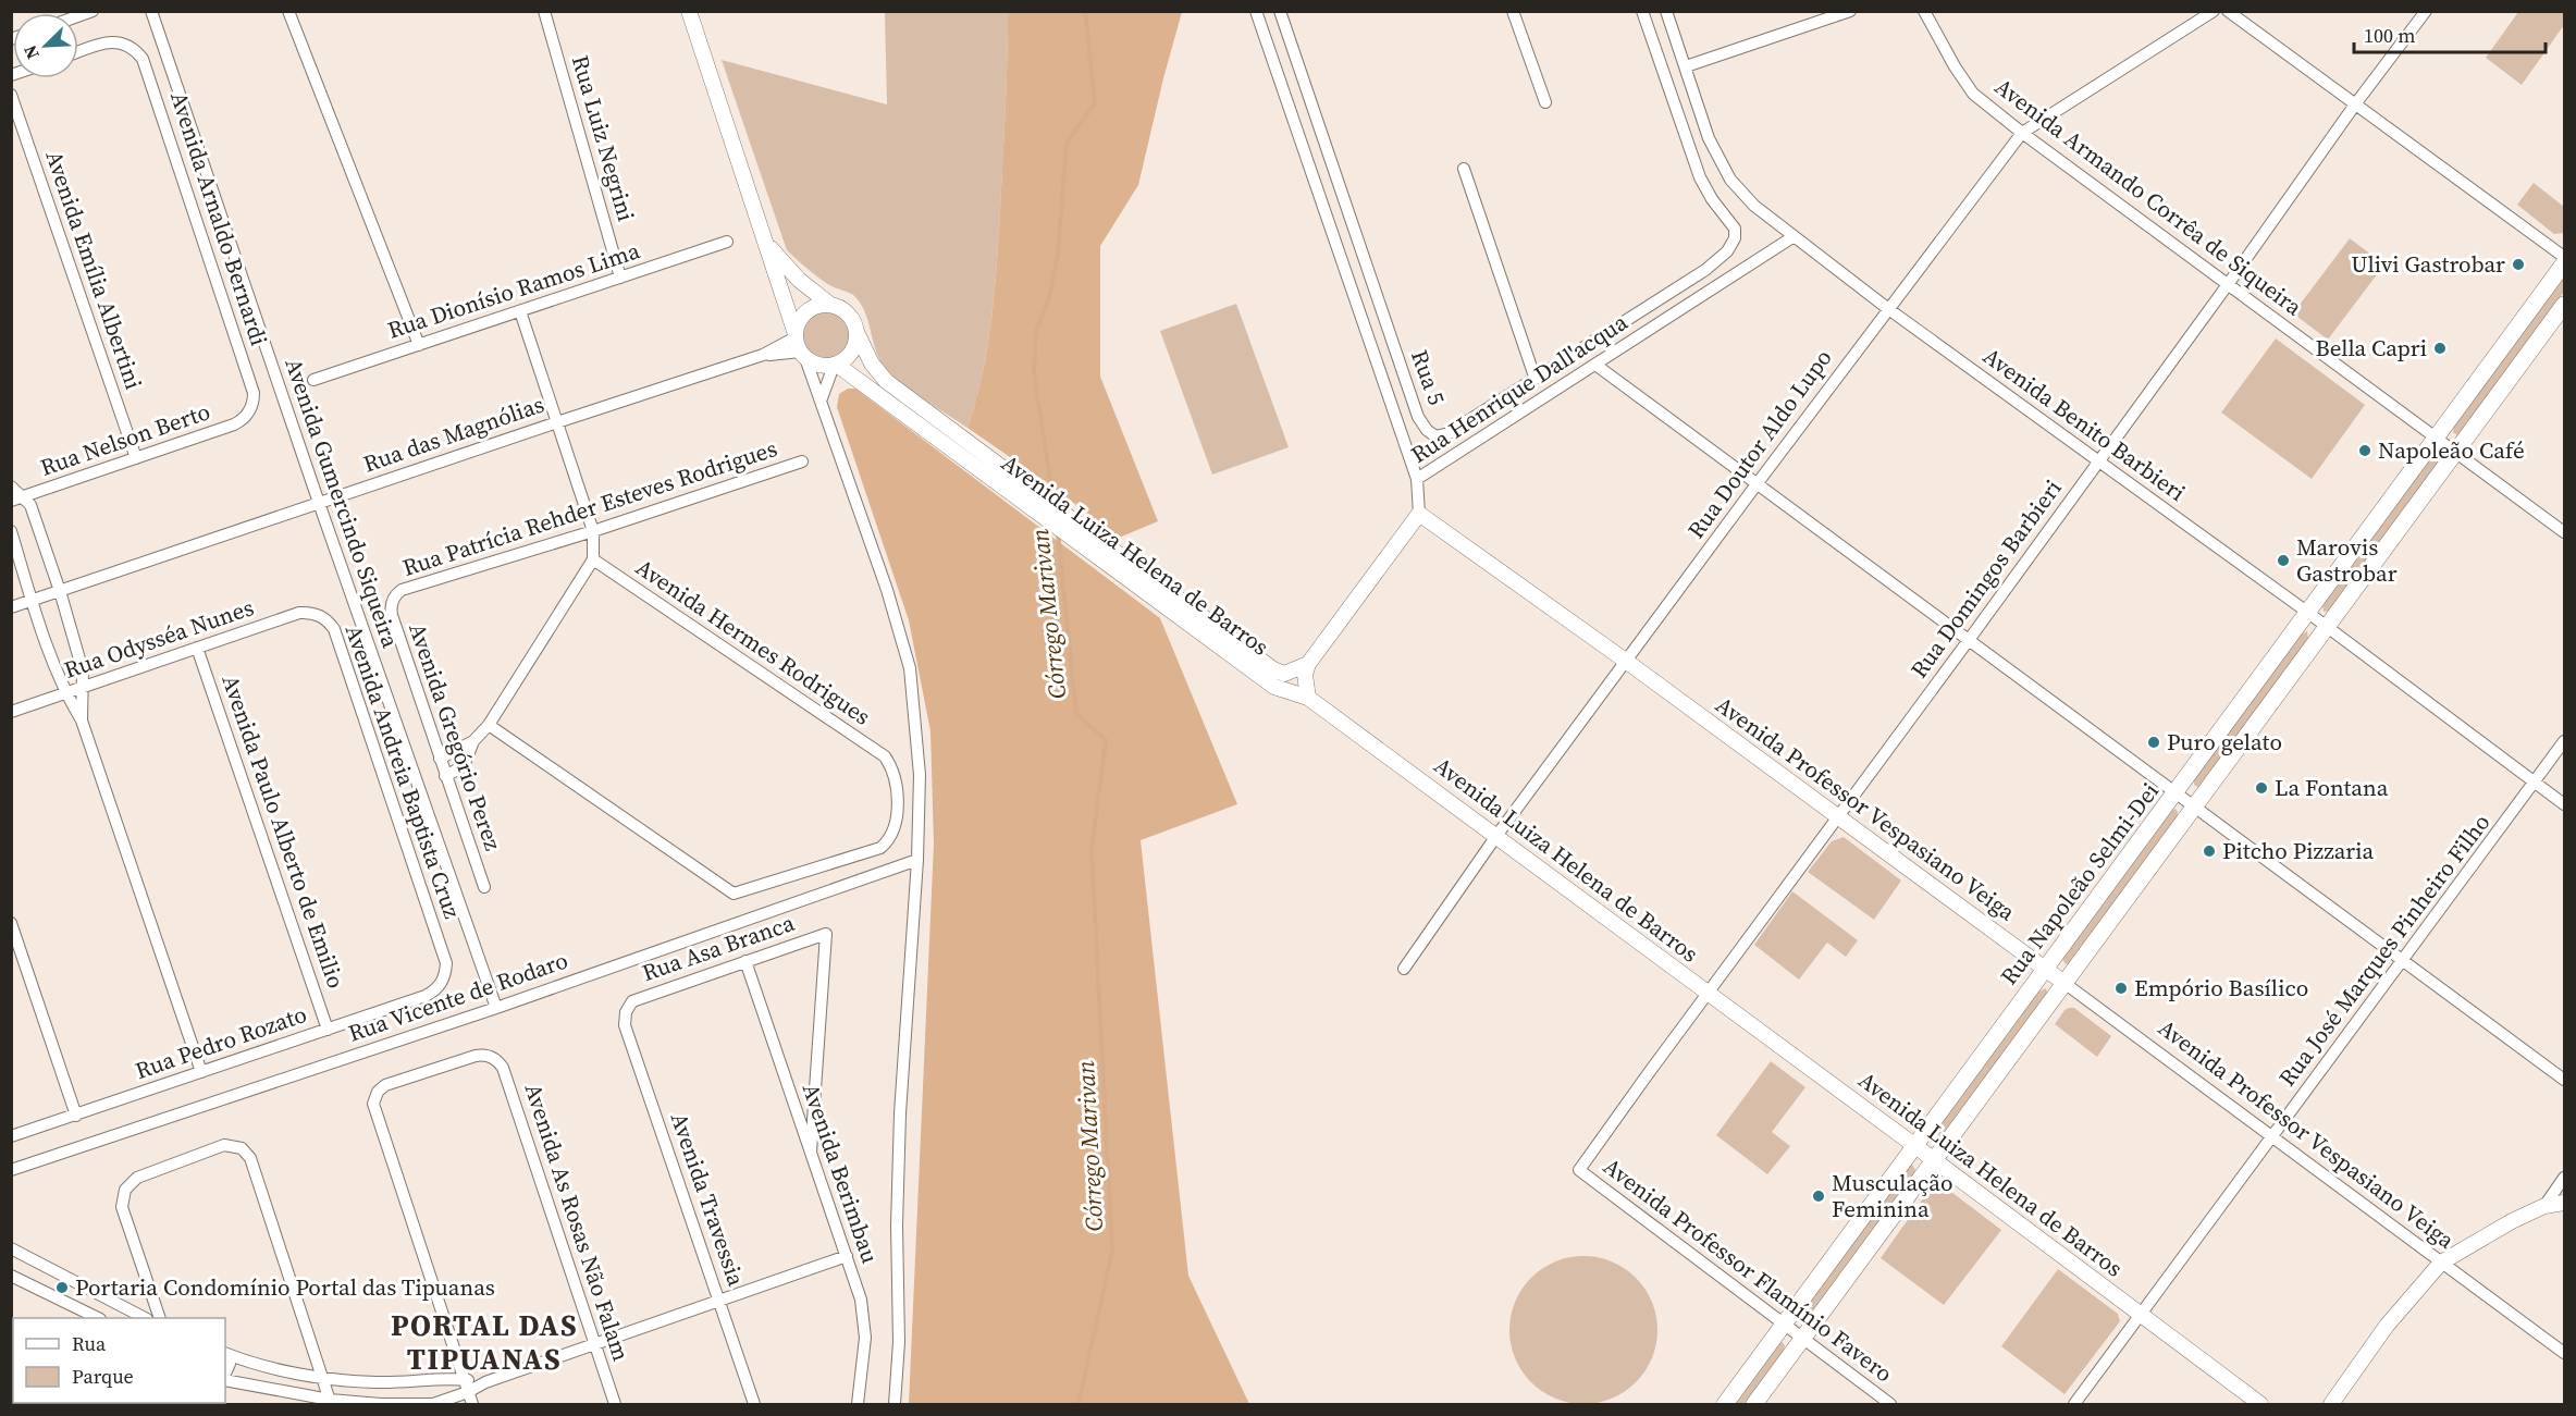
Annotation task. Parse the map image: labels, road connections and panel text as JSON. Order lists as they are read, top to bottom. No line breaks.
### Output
{"streets":{"main road":["Rua Napoleão Selmi-Dei"],"street":["Rua Luiz Negrini","Avenida Armando Corrêa de Siqueira","Avenida Arnaldo Bernardi","Avenida Emília Albertini","Rua Dionísio Ramos Lima","Rua 5","Rua Henrique Dall'acqua","Avenida Benito Barbieri","Rua das Magnólias","Rua Nelson Berto","Rua Doutor Aldo Lupo","Avenida Gumercindo Siqueira","Rua Patrícia Rehder Esteves Rodrigues","Avenida Luiza Helena de Barros","Rua Domingos Barbieri","Rua Odysséa Nunes","Avenida Hermes Rodrigues","Avenida Gregório Perez","Avenida Andreia Baptista Cruz","Avenida Professor Vespasiano Veiga","Avenida Paulo Alberto de Emilio","Rua Asa Branca","Rua José Marques Pinheiro Filho","Rua Vicente de Rodaro","Rua Pedro Rozato","Avenida Berimbau","Avenida Travessia","Avenida As Rosas Não Falam","Avenida Professor Flamínio Favero"]},"crossings":[["Rua Luiz Negrini","Rua Dionísio Ramos Lima"],["Avenida Armando Corrêa de Siqueira","Rua Doutor Aldo Lupo"],["Avenida Armando Corrêa de Siqueira","Rua Domingos Barbieri"],["Avenida Armando Corrêa de Siqueira","Rua Napoleão Selmi-Dei"],["Avenida Arnaldo Bernardi","Rua Nelson Berto"],["Avenida Emília Albertini","Rua Nelson Berto"],["Rua Henrique Dall'acqua","Avenida Benito Barbieri"],["Rua Henrique Dall'acqua","Avenida Professor Vespasiano Veiga"],["Avenida Benito Barbieri","Rua Doutor Aldo Lupo"],["Avenida Benito Barbieri","Rua Domingos Barbieri"],["Avenida Benito Barbieri","Rua Napoleão Selmi-Dei"],["Avenida Benito Barbieri","Rua José Marques Pinheiro Filho"],["Rua das Magnólias","Avenida Gumercindo Siqueira"],["Rua das Magnólias","Avenida Luiza Helena de Barros"],["Rua Doutor Aldo Lupo","Avenida Luiza Helena de Barros"],["Rua Doutor Aldo Lupo","Avenida Professor Vespasiano Veiga"],["Avenida Gumercindo Siqueira","Rua Vicente de Rodaro"],["Rua Patrícia Rehder Esteves Rodrigues","Avenida Gregório Perez"],["Avenida Luiza Helena de Barros","Rua Domingos Barbieri"],["Avenida Luiza Helena de Barros","Rua Napoleão Selmi-Dei"],["Avenida Luiza Helena de Barros","Rua José Marques Pinheiro Filho"],["Rua Domingos Barbieri","Avenida Professor Vespasiano Veiga"],["Rua Domingos Barbieri","Avenida Professor Flamínio Favero"],["Rua Odysséa Nunes","Avenida Andreia Baptista Cruz"],["Rua Odysséa Nunes","Avenida Paulo Alberto de Emilio"],["Avenida Andreia Baptista Cruz","Rua Pedro Rozato"],["Avenida Professor Vespasiano Veiga","Rua Napoleão Selmi-Dei"],["Avenida Professor Vespasiano Veiga","Rua José Marques Pinheiro Filho"],["Avenida Paulo Alberto de Emilio","Rua Pedro Rozato"],["Rua Napoleão Selmi-Dei","Avenida Professor Flamínio Favero"],["Rua Asa Branca","Avenida Berimbau"],["Rua Asa Branca","Avenida Travessia"]],"districts":["PORTAL DAS TIPUANAS"],"water":["Córrego Marivan"],"places":["Ulivi Gastrobar","Bella Capri","Napoleão Café","Marovis Gastrobar","Puro gelato","La Fontana","Pitcho Pizzaria","Empório Basílico","Musculação Feminina","Portaria Condomínio Portal das Tipuanas"],"legend":["Rua","Parque"],"scale_bar":"100 m","north":"bottom left"}
